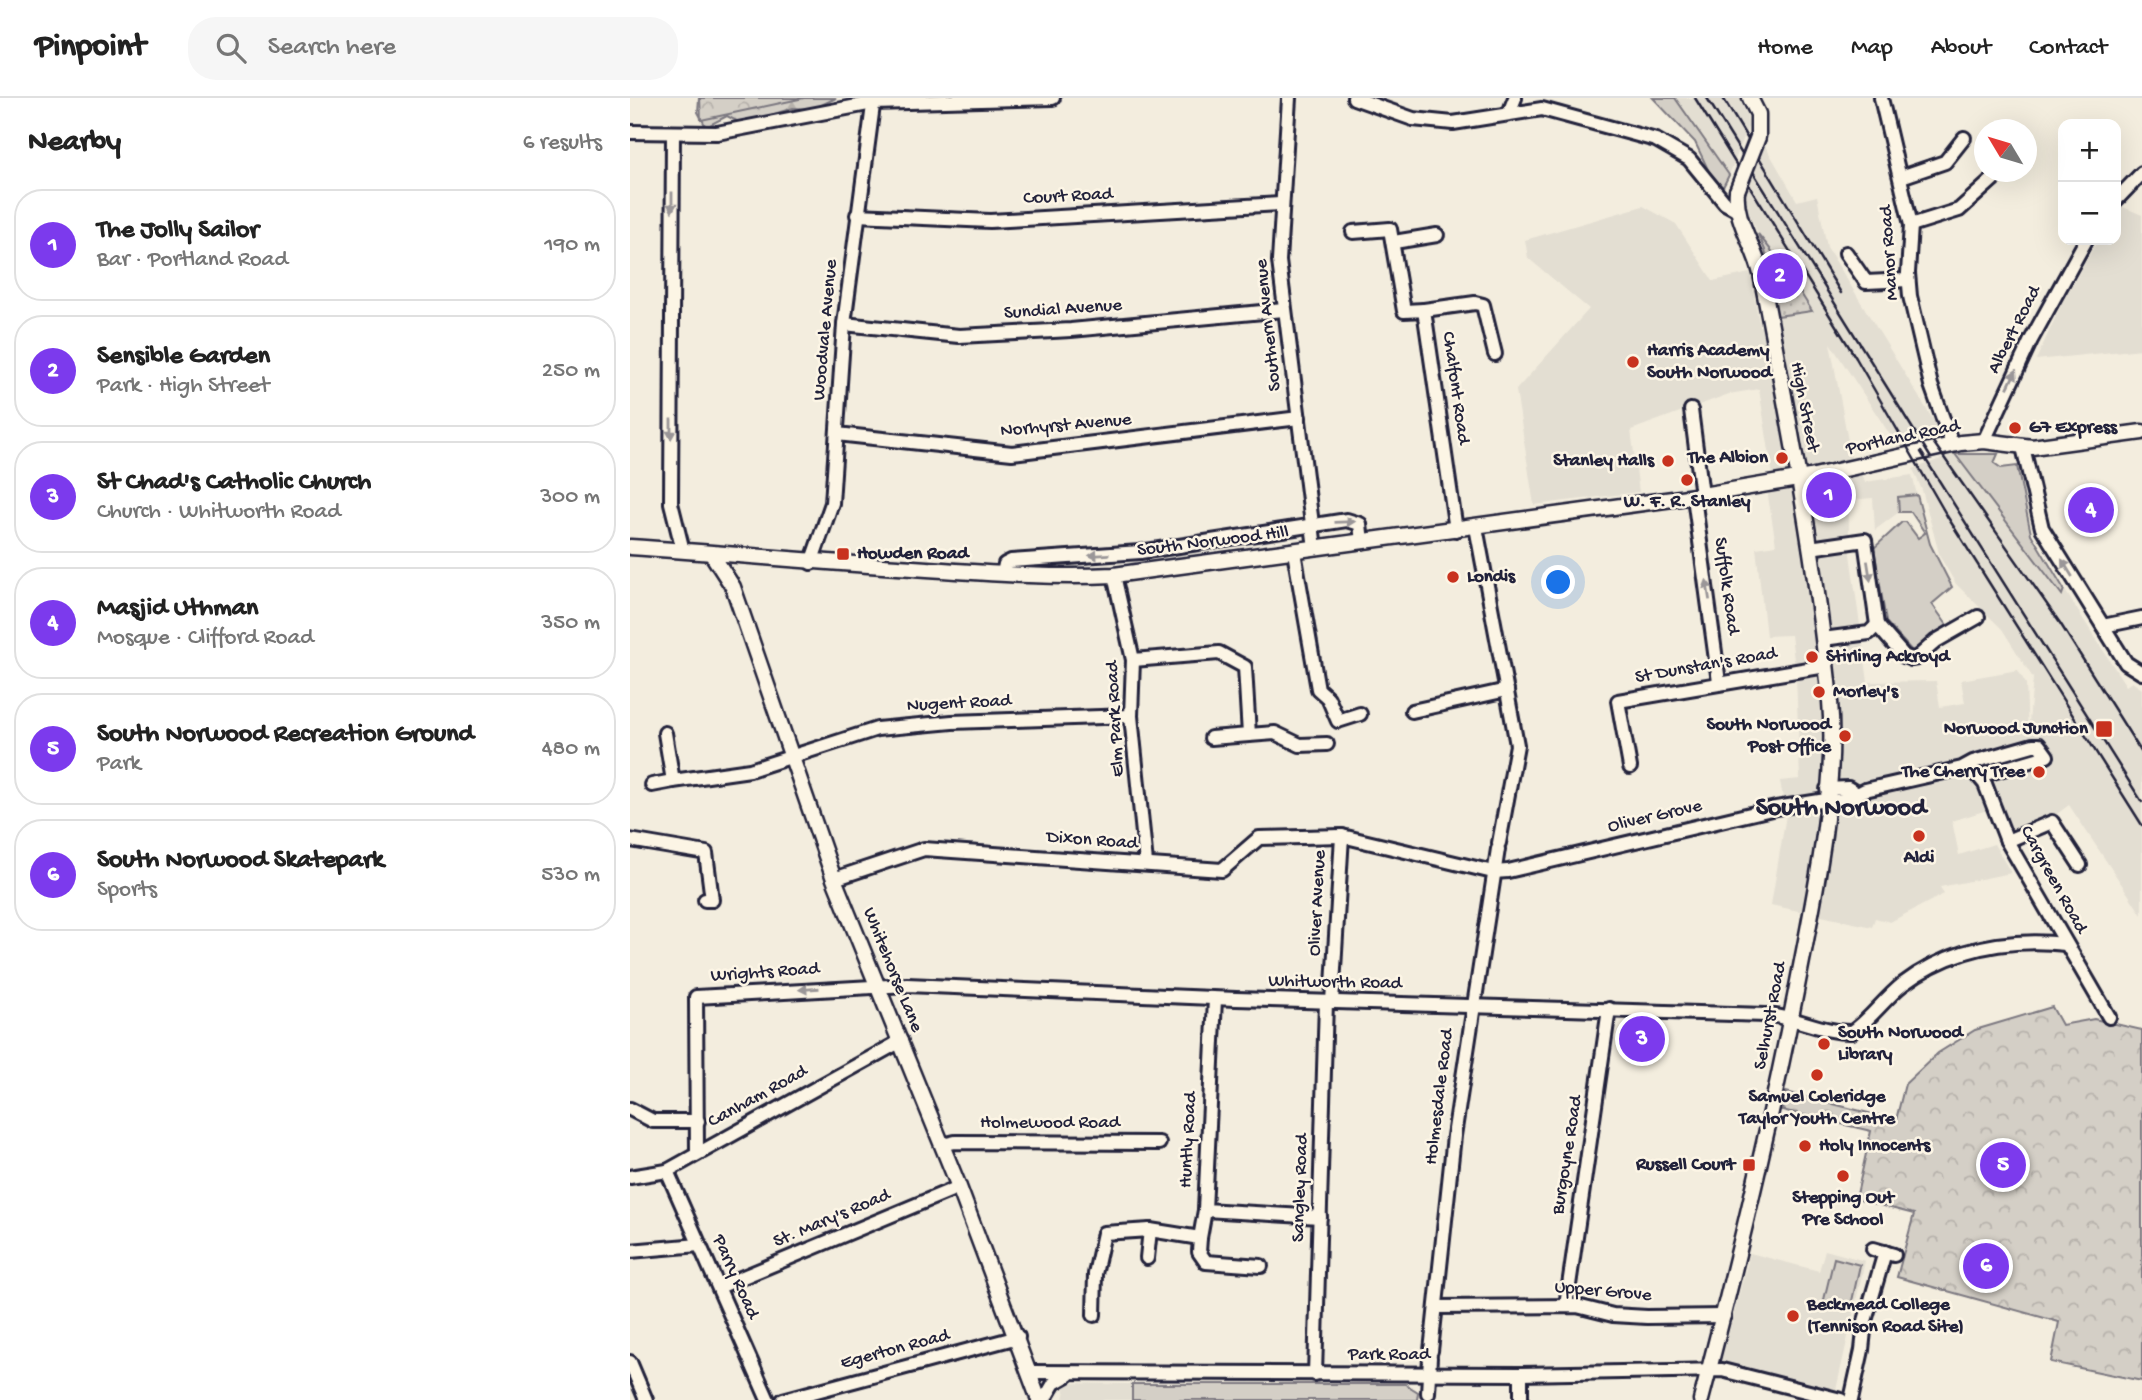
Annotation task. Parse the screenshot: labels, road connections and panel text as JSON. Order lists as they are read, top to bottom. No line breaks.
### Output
{"streets":{"main road":["High Street","Portland Road","South Norwood Hill","Whitehorse Lane","Selhurst Road"],"street":["Court Road","Manor Road","Sundial Avenue","Southern Avenue","Woodvale Avenue","Albert Road","Chalfont Road","Norhyrst Avenue","Suffolk Road","St Dunstan's Road","Nugent Road","Elm Park Road","Oliver Grove","Dixon Road","Cargreen Road","Oliver Avenue","Wrights Road","Whitworth Road","Canham Road","Holmesdale Road","Holmewood Road","Huntly Road","Burgoyne Road","Sangley Road","St. Mary's Road","Parry Road","Upper Grove","Egerton Road","Park Road"]},"crossings":[["Court Road","Southern Avenue"],["Court Road","Woodvale Avenue"],["Manor Road","Portland Road"],["Sundial Avenue","Southern Avenue"],["Sundial Avenue","Woodvale Avenue"],["Southern Avenue","Norhyrst Avenue"],["Southern Avenue","South Norwood Hill"],["Woodvale Avenue","Norhyrst Avenue"],["Woodvale Avenue","South Norwood Hill"],["Albert Road","Portland Road"],["Chalfont Road","South Norwood Hill"],["High Street","Portland Road"],["High Street","South Norwood Hill"],["High Street","St Dunstan's Road"],["High Street","Oliver Grove"],["High Street","Selhurst Road"],["Portland Road","South Norwood Hill"],["South Norwood Hill","Suffolk Road"],["South Norwood Hill","Elm Park Road"],["South Norwood Hill","Whitehorse Lane"],["South Norwood Hill","Holmesdale Road"],["Suffolk Road","St Dunstan's Road"],["Nugent Road","Elm Park Road"],["Nugent Road","Whitehorse Lane"],["Elm Park Road","Dixon Road"],["Oliver Grove","Oliver Avenue"],["Oliver Grove","Selhurst Road"],["Oliver Grove","Holmesdale Road"],["Dixon Road","Oliver Avenue"],["Dixon Road","Whitehorse Lane"],["Cargreen Road","Whitworth Road"],["Oliver Avenue","Whitworth Road"],["Oliver Avenue","Holmesdale Road"],["Oliver Avenue","Sangley Road"],["Whitehorse Lane","Wrights Road"],["Whitehorse Lane","Whitworth Road"],["Whitehorse Lane","Canham Road"],["Whitehorse Lane","Holmewood Road"],["Whitehorse Lane","St. Mary's Road"],["Whitehorse Lane","Egerton Road"],["Whitehorse Lane","Park Road"],["Wrights Road","Whitworth Road"],["Wrights Road","Canham Road"],["Whitworth Road","Selhurst Road"],["Whitworth Road","Holmesdale Road"],["Whitworth Road","Huntly Road"],["Whitworth Road","Burgoyne Road"],["Whitworth Road","Sangley Road"],["Selhurst Road","Upper Grove"],["Selhurst Road","Park Road"],["Canham Road","Parry Road"],["Holmesdale Road","Upper Grove"],["Holmesdale Road","Park Road"],["Huntly Road","Sangley Road"],["Burgoyne Road","Upper Grove"],["Sangley Road","Park Road"],["St. Mary's Road","Parry Road"]],"one_way":["Albert Road","Suffolk Road"],"districts":["South Norwood"],"places":{"other":["Harris Academy South Norwood","G7 Express","The Albion","Stanley Halls","W. F. R. Stanley","Londis","Stirling Ackroyd","Morley's","South Norwood Post Office","The Cherry Tree","Aldi","South Norwood Library","Samuel Coleridge Taylor Youth Centre","Holy Innocents","Stepping Out Pre School","Beckmead College (Tennison Road Site)"],"transit":["Howden Road","Norwood Junction","Russell Court"]},"north":"top left","page":{"header":"Pinpoint","search":"Search here","nav":["Home","Map","About","Contact"],"heading":["Nearby","6 results"],"map_buttons":["+","−"],"list":[{"mark":"1","name":"The Jolly Sailor","note":"Bar · Portland Road","value":"190 m"},{"mark":"2","name":"Sensible Garden","note":"Park · High Street","value":"250 m"},{"mark":"3","name":"St Chad's Catholic Church","note":"Church · Whitworth Road","value":"300 m"},{"mark":"4","name":"Masjid Uthman","note":"Mosque · Clifford Road","value":"350 m"},{"mark":"5","name":"South Norwood Recreation Ground","note":"Park","value":"480 m"},{"mark":"6","name":"South Norwood Skatepark","note":"Sports","value":"530 m"}],"pins":["2","1","4","3","5","6"]}}
